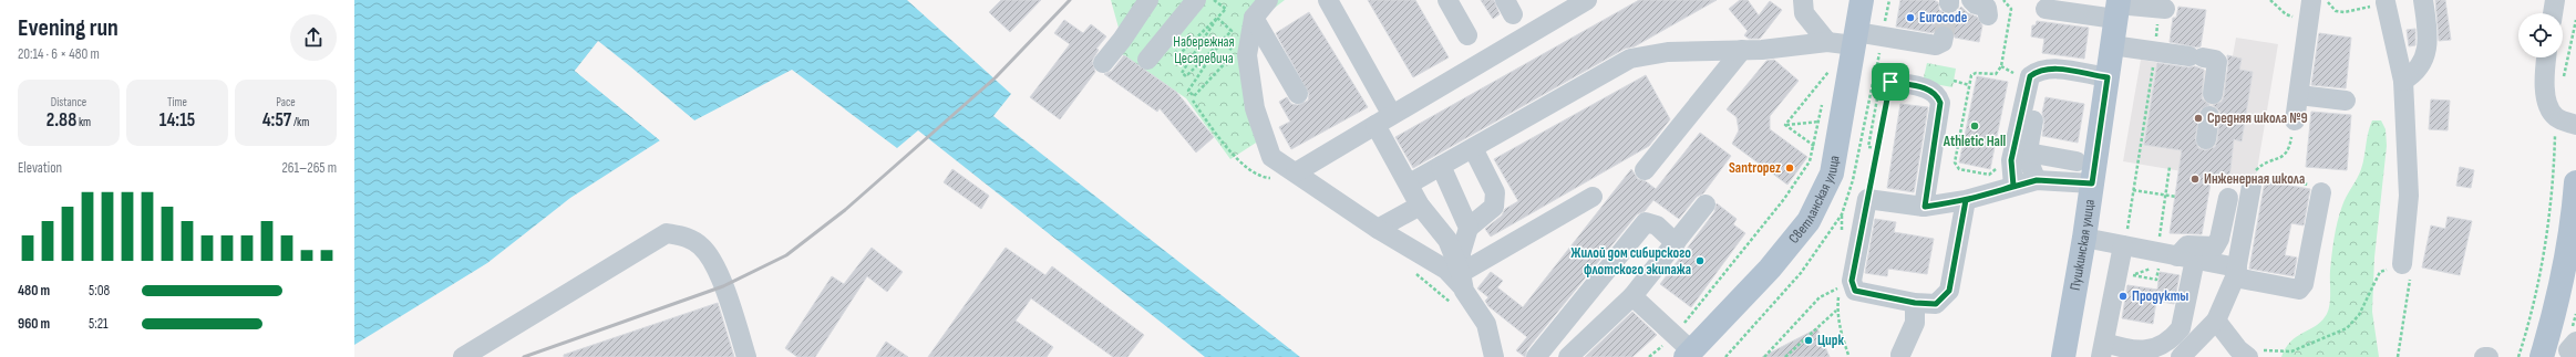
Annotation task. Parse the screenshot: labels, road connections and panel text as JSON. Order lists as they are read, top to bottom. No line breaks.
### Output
{"streets":{"main road":["Светланская улица","Пушкинская улица"]},"parks":["Набережная Цесаревича"],"places":["Eurocode","Средняя школа №9","Athletic Hall","Santropez","Инженерная школа","Жилой дом сибирского флотского экипажа","Продукты","Цирк"],"page":{"heading":["Evening run","20:14 · 6 × 480 m"],"stats":[["Distance","2.88 km"],["Time","14:15"],["Pace","4:57 /km"]],"chart":["Elevation","261–265 m"],"list":[{"name":"480 m","note":"5:08"},{"name":"960 m","note":"5:21"}]}}
